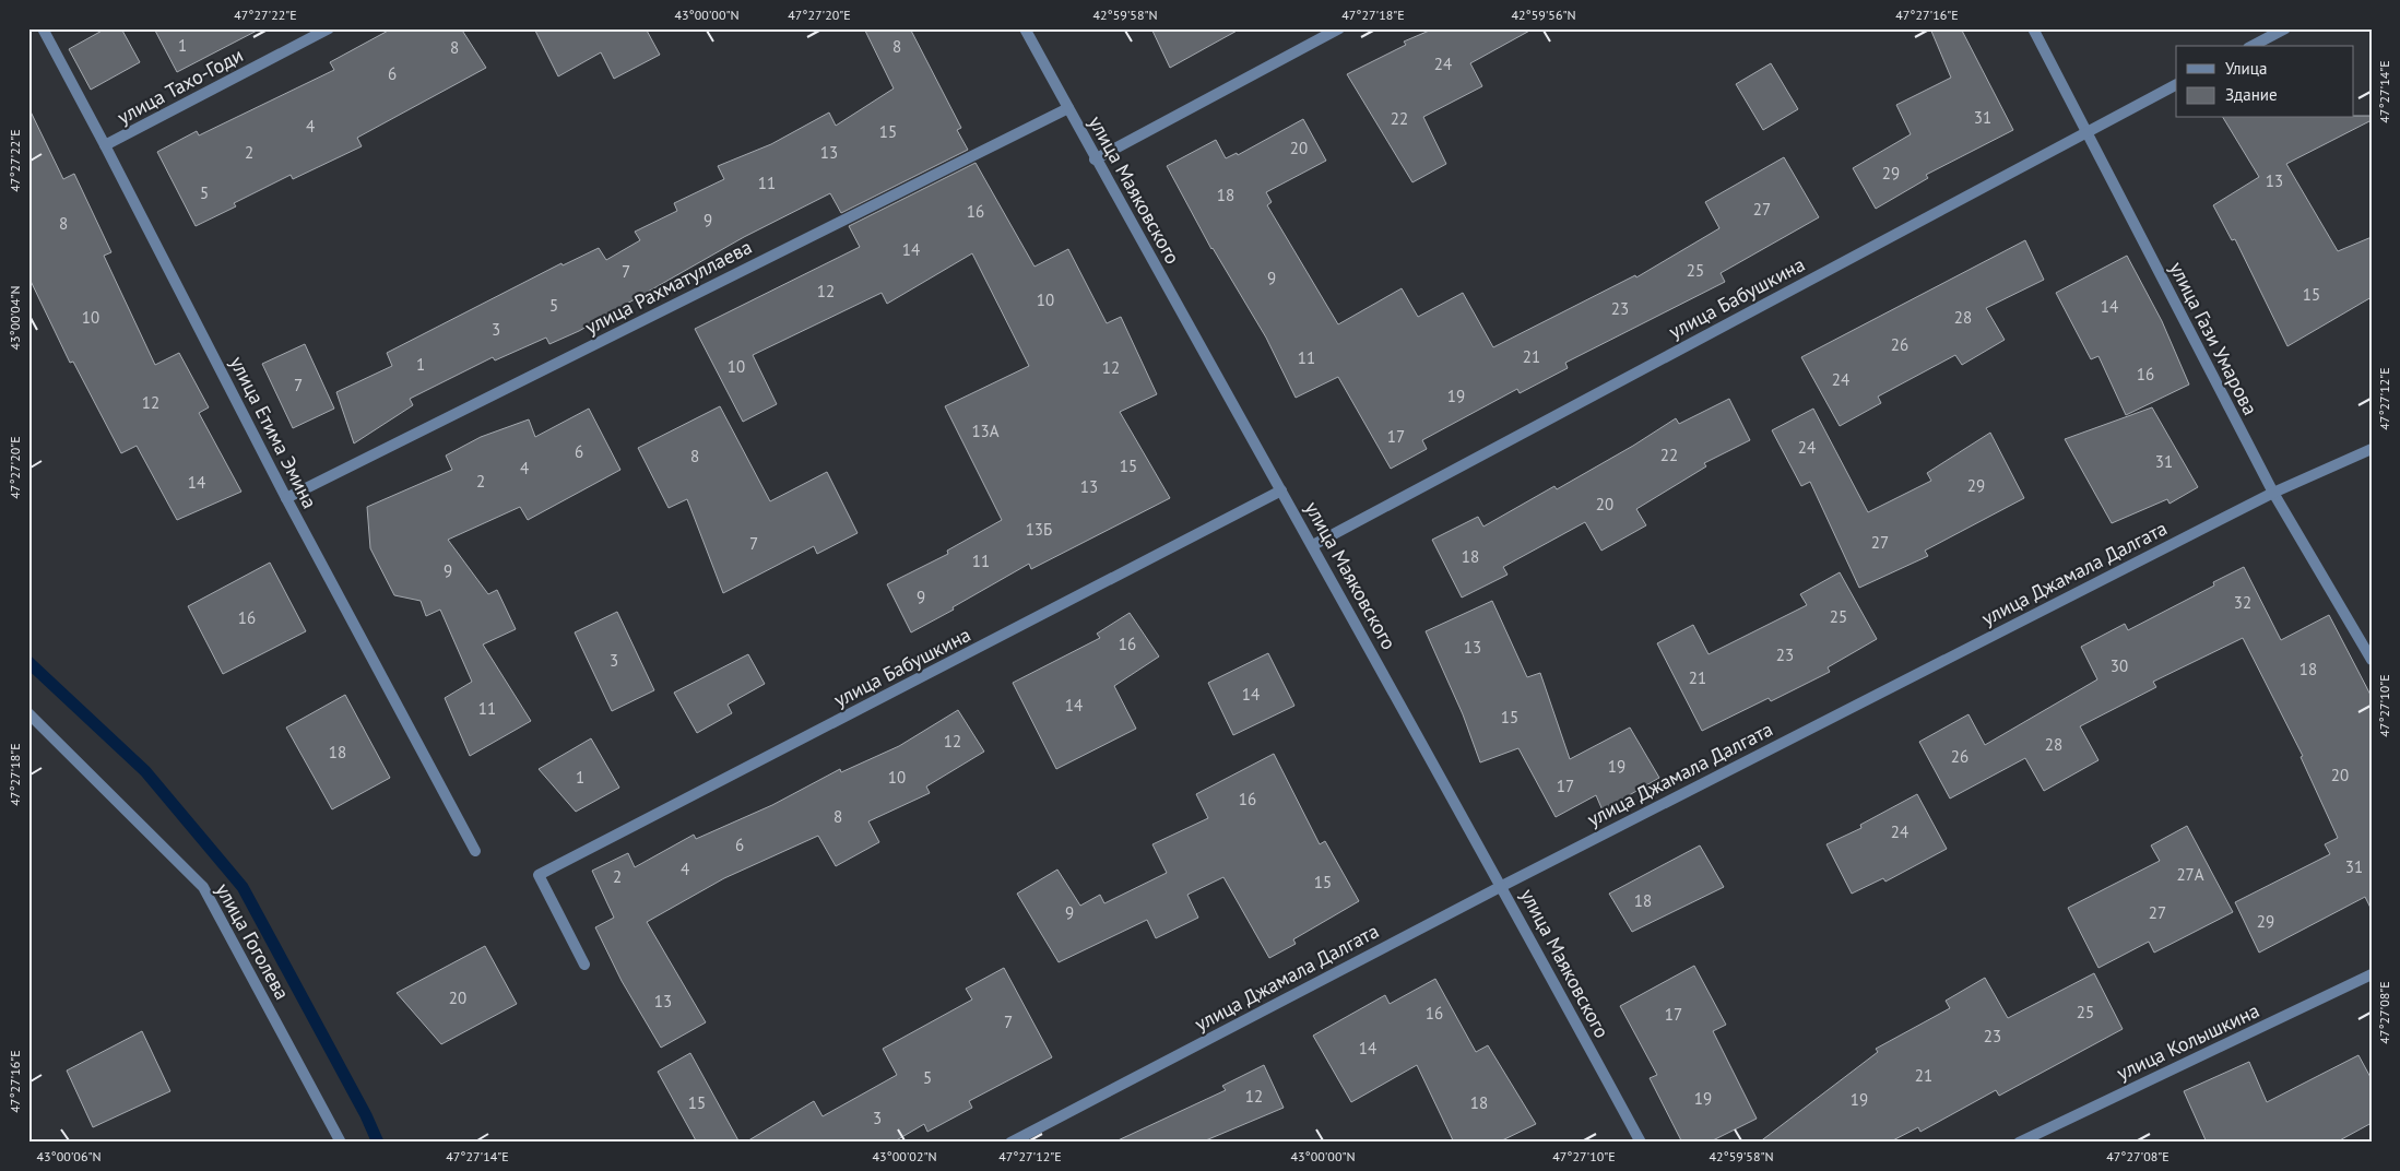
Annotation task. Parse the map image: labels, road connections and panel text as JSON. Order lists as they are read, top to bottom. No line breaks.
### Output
{"streets":{"street":["улица Тахо-Годи","улица Маяковского","улица Рахматуллаева","улица Бабушкина","улица Гази Умарова","улица Етима Эмина","улица Джамала Далгата","улица Гоголева","улица Колышкина"]},"crossings":[["улица Тахо-Годи","улица Етима Эмина"],["улица Маяковского","улица Рахматуллаева"],["улица Маяковского","улица Бабушкина"],["улица Маяковского","улица Джамала Далгата"],["улица Рахматуллаева","улица Етима Эмина"],["улица Бабушкина","улица Гази Умарова"],["улица Гази Умарова","улица Джамала Далгата"]],"house_numbers":["1","8","8","24","6","31","22","4","15","20","2","13","29","13","11","5","18","27","16","9","8","14","25","7","9","12","15","10","5","14","23","10","28","3","26","21","11","1","10","12","16","24","7","19","12","13А","17","24","6","22","8","31","15","4","2","14","29","13","20","13Б","27","7","18","11","9","9","32","25","16","16","13","23","3","30","18","21","14","14","11","15","12","28","18","26","19","20","1","10","17","16","8","24","6","31","4","27А","2","15","18","9","27","29","20","13","25","16","17","7","23","14","21","5","12","19","19","15","18","3"],"legend":["Улица","Здание"],"coordinates":["47°27'22\"E","43°00'00\"N","47°27'20\"E","42°59'58\"N","47°27'18\"E","42°59'56\"N","47°27'16\"E","47°27'14\"E","43°00'04\"N","47°27'12\"E","47°27'10\"E","47°27'08\"E","43°00'06\"N","43°00'02\"N"]}
